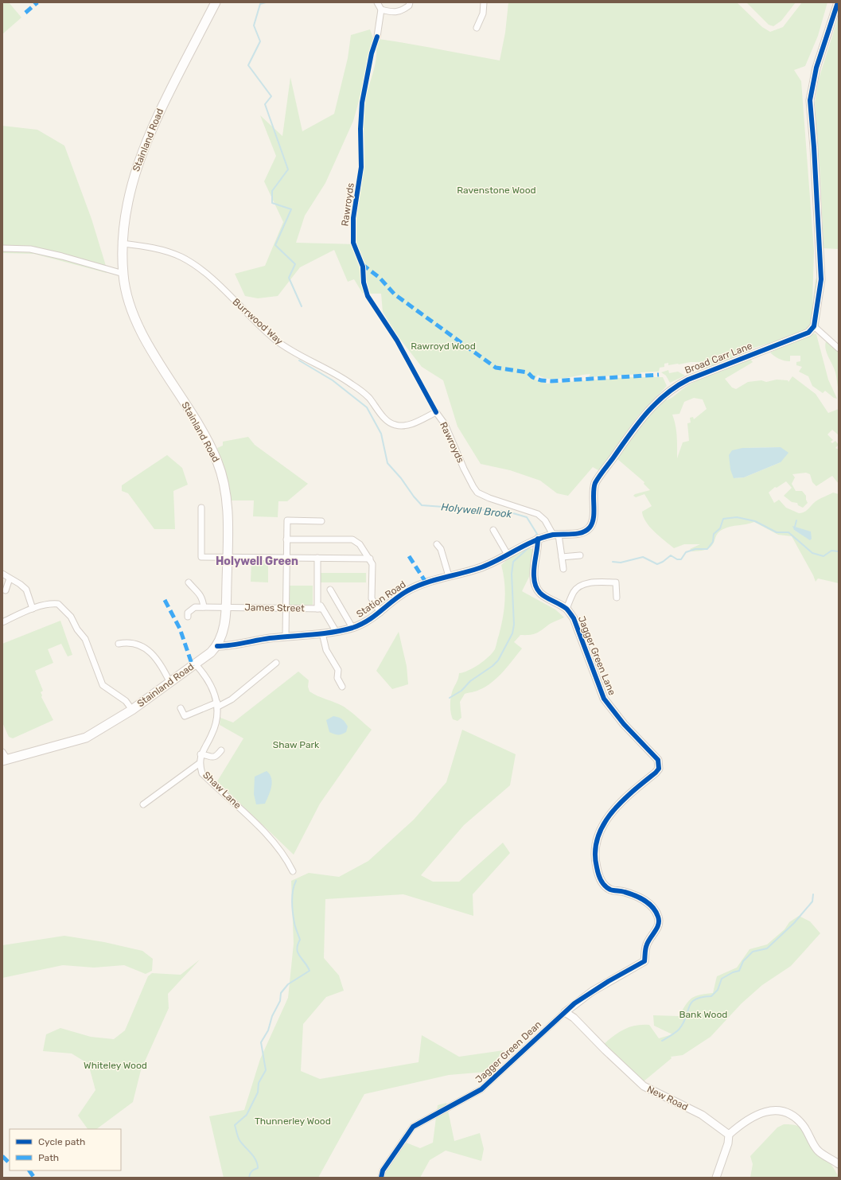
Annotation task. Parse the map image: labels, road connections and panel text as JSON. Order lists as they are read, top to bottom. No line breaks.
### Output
{"streets":{"main road":["Stainland Road"],"street":["Rawroyds","Burrwood Way","Broad Carr Lane","Station Road","James Street","Jagger Green Lane","Shaw Lane","Jagger Green Dean","New Road"]},"crossings":[["Stainland Road","Burrwood Way"],["Stainland Road","Station Road"],["Stainland Road","James Street"],["Stainland Road","Shaw Lane"],["Rawroyds","Burrwood Way"],["Rawroyds","Broad Carr Lane"],["Broad Carr Lane","Station Road"],["Broad Carr Lane","Jagger Green Lane"],["Jagger Green Lane","Jagger Green Dean"],["Jagger Green Lane","New Road"],["Jagger Green Dean","New Road"]],"districts":["Holywell Green"],"water":["Holywell Brook"],"parks":["Ravenstone Wood","Rawroyd Wood","Shaw Park","Bank Wood","Whiteley Wood","Thunnerley Wood"],"legend":["Cycle path","Path"]}
